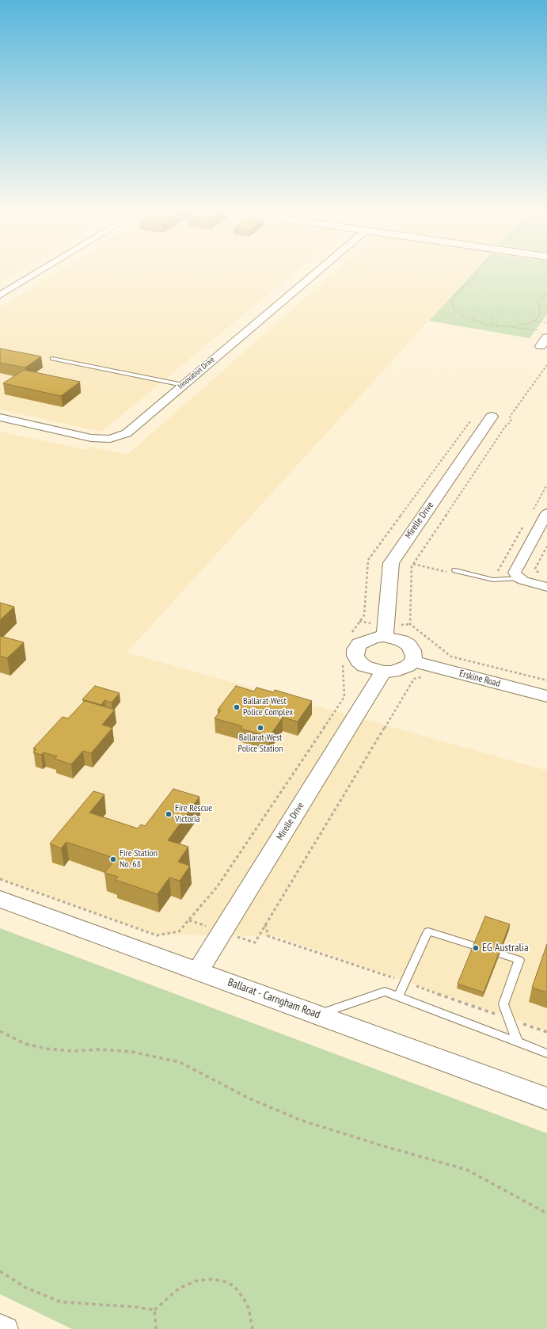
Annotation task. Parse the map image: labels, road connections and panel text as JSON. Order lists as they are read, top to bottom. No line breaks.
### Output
{"streets":{"street":["Innovation Drive","Mirelle Drive","Erskine Road","Ballarat - Carngham Road"]},"crossings":[["Mirelle Drive","Erskine Road"],["Mirelle Drive","Ballarat - Carngham Road"]],"places":["Ballarat West Police Complex","Ballarat West Police Station","Fire Rescue Victoria","Fire Station No. 68","EG Australia"]}
